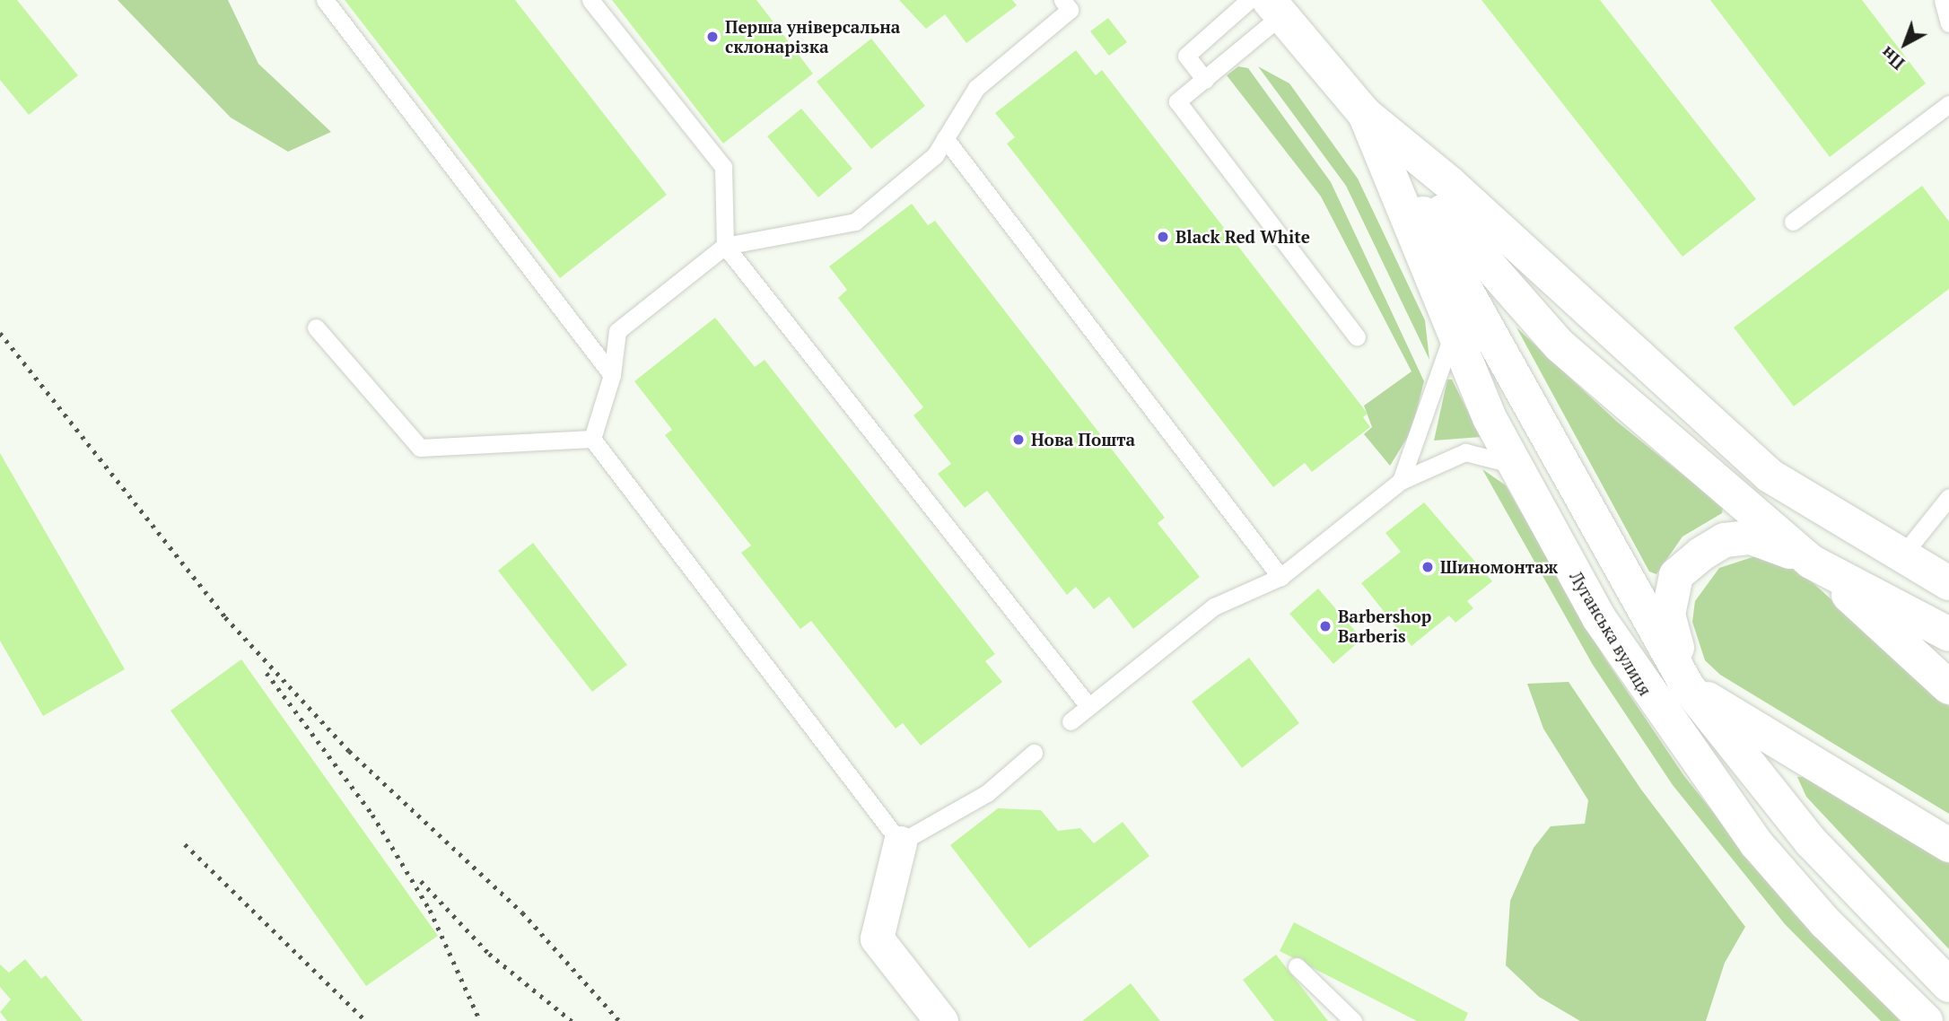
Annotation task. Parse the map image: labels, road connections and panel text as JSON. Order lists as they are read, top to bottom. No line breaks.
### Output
{"streets":{"main road":["Луганська вулиця"]},"places":["Перша універсальна склонарізка","Black Red White","Нова Пошта","Шиномонтаж","Barbershop Barberis"],"north":"bottom left"}
